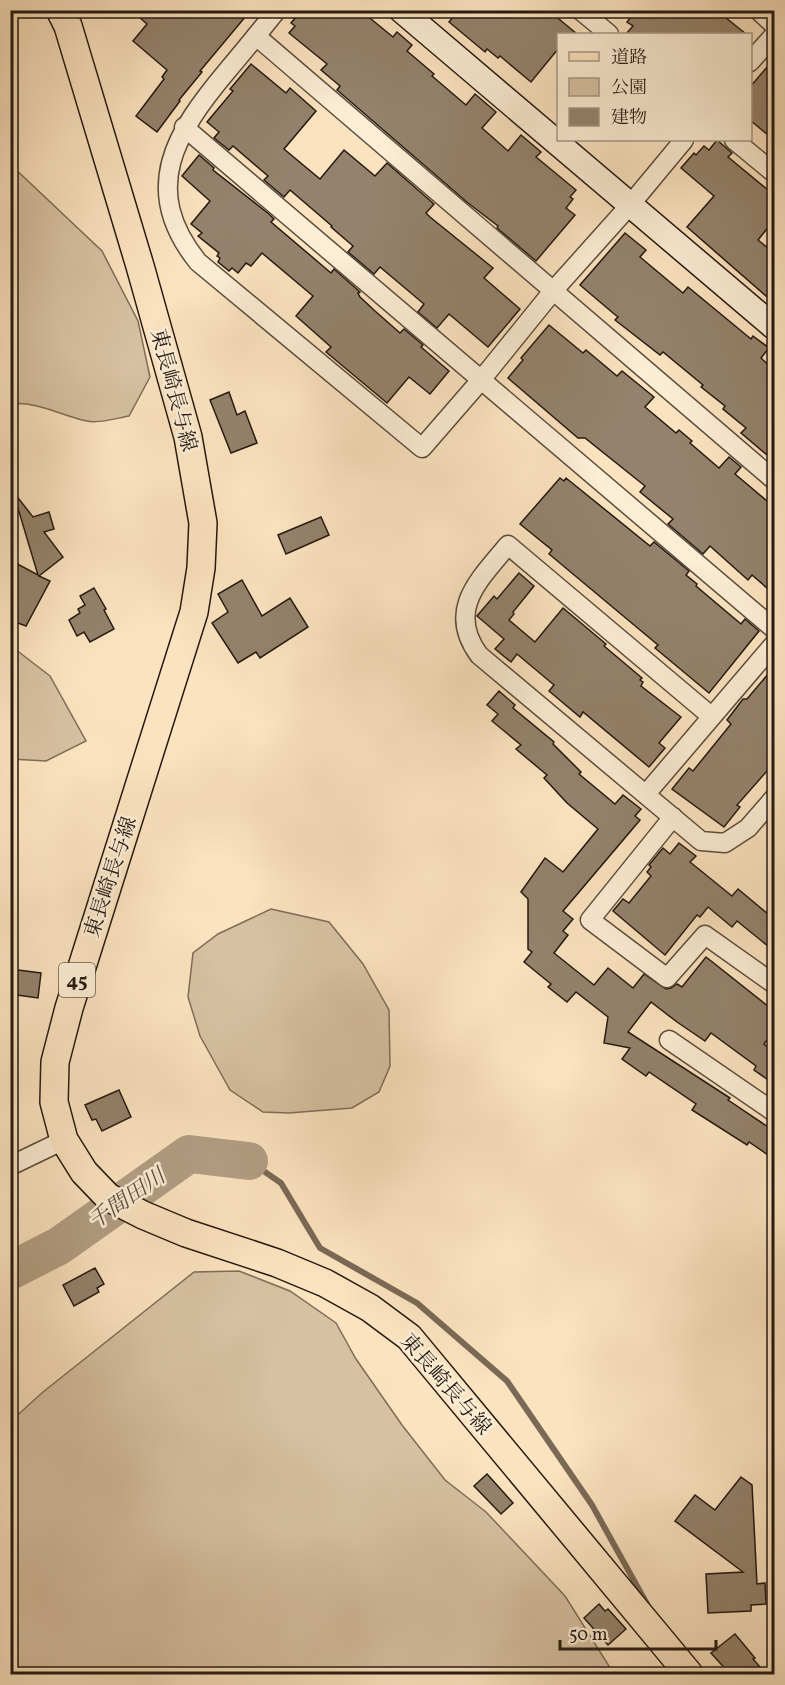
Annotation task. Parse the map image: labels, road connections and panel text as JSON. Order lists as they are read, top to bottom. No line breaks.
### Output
{"streets":{"main road":["東長崎長与線","45"]},"water":["千間田川"],"legend":["道路","公園","建物"],"scale_bar":"50 m"}
